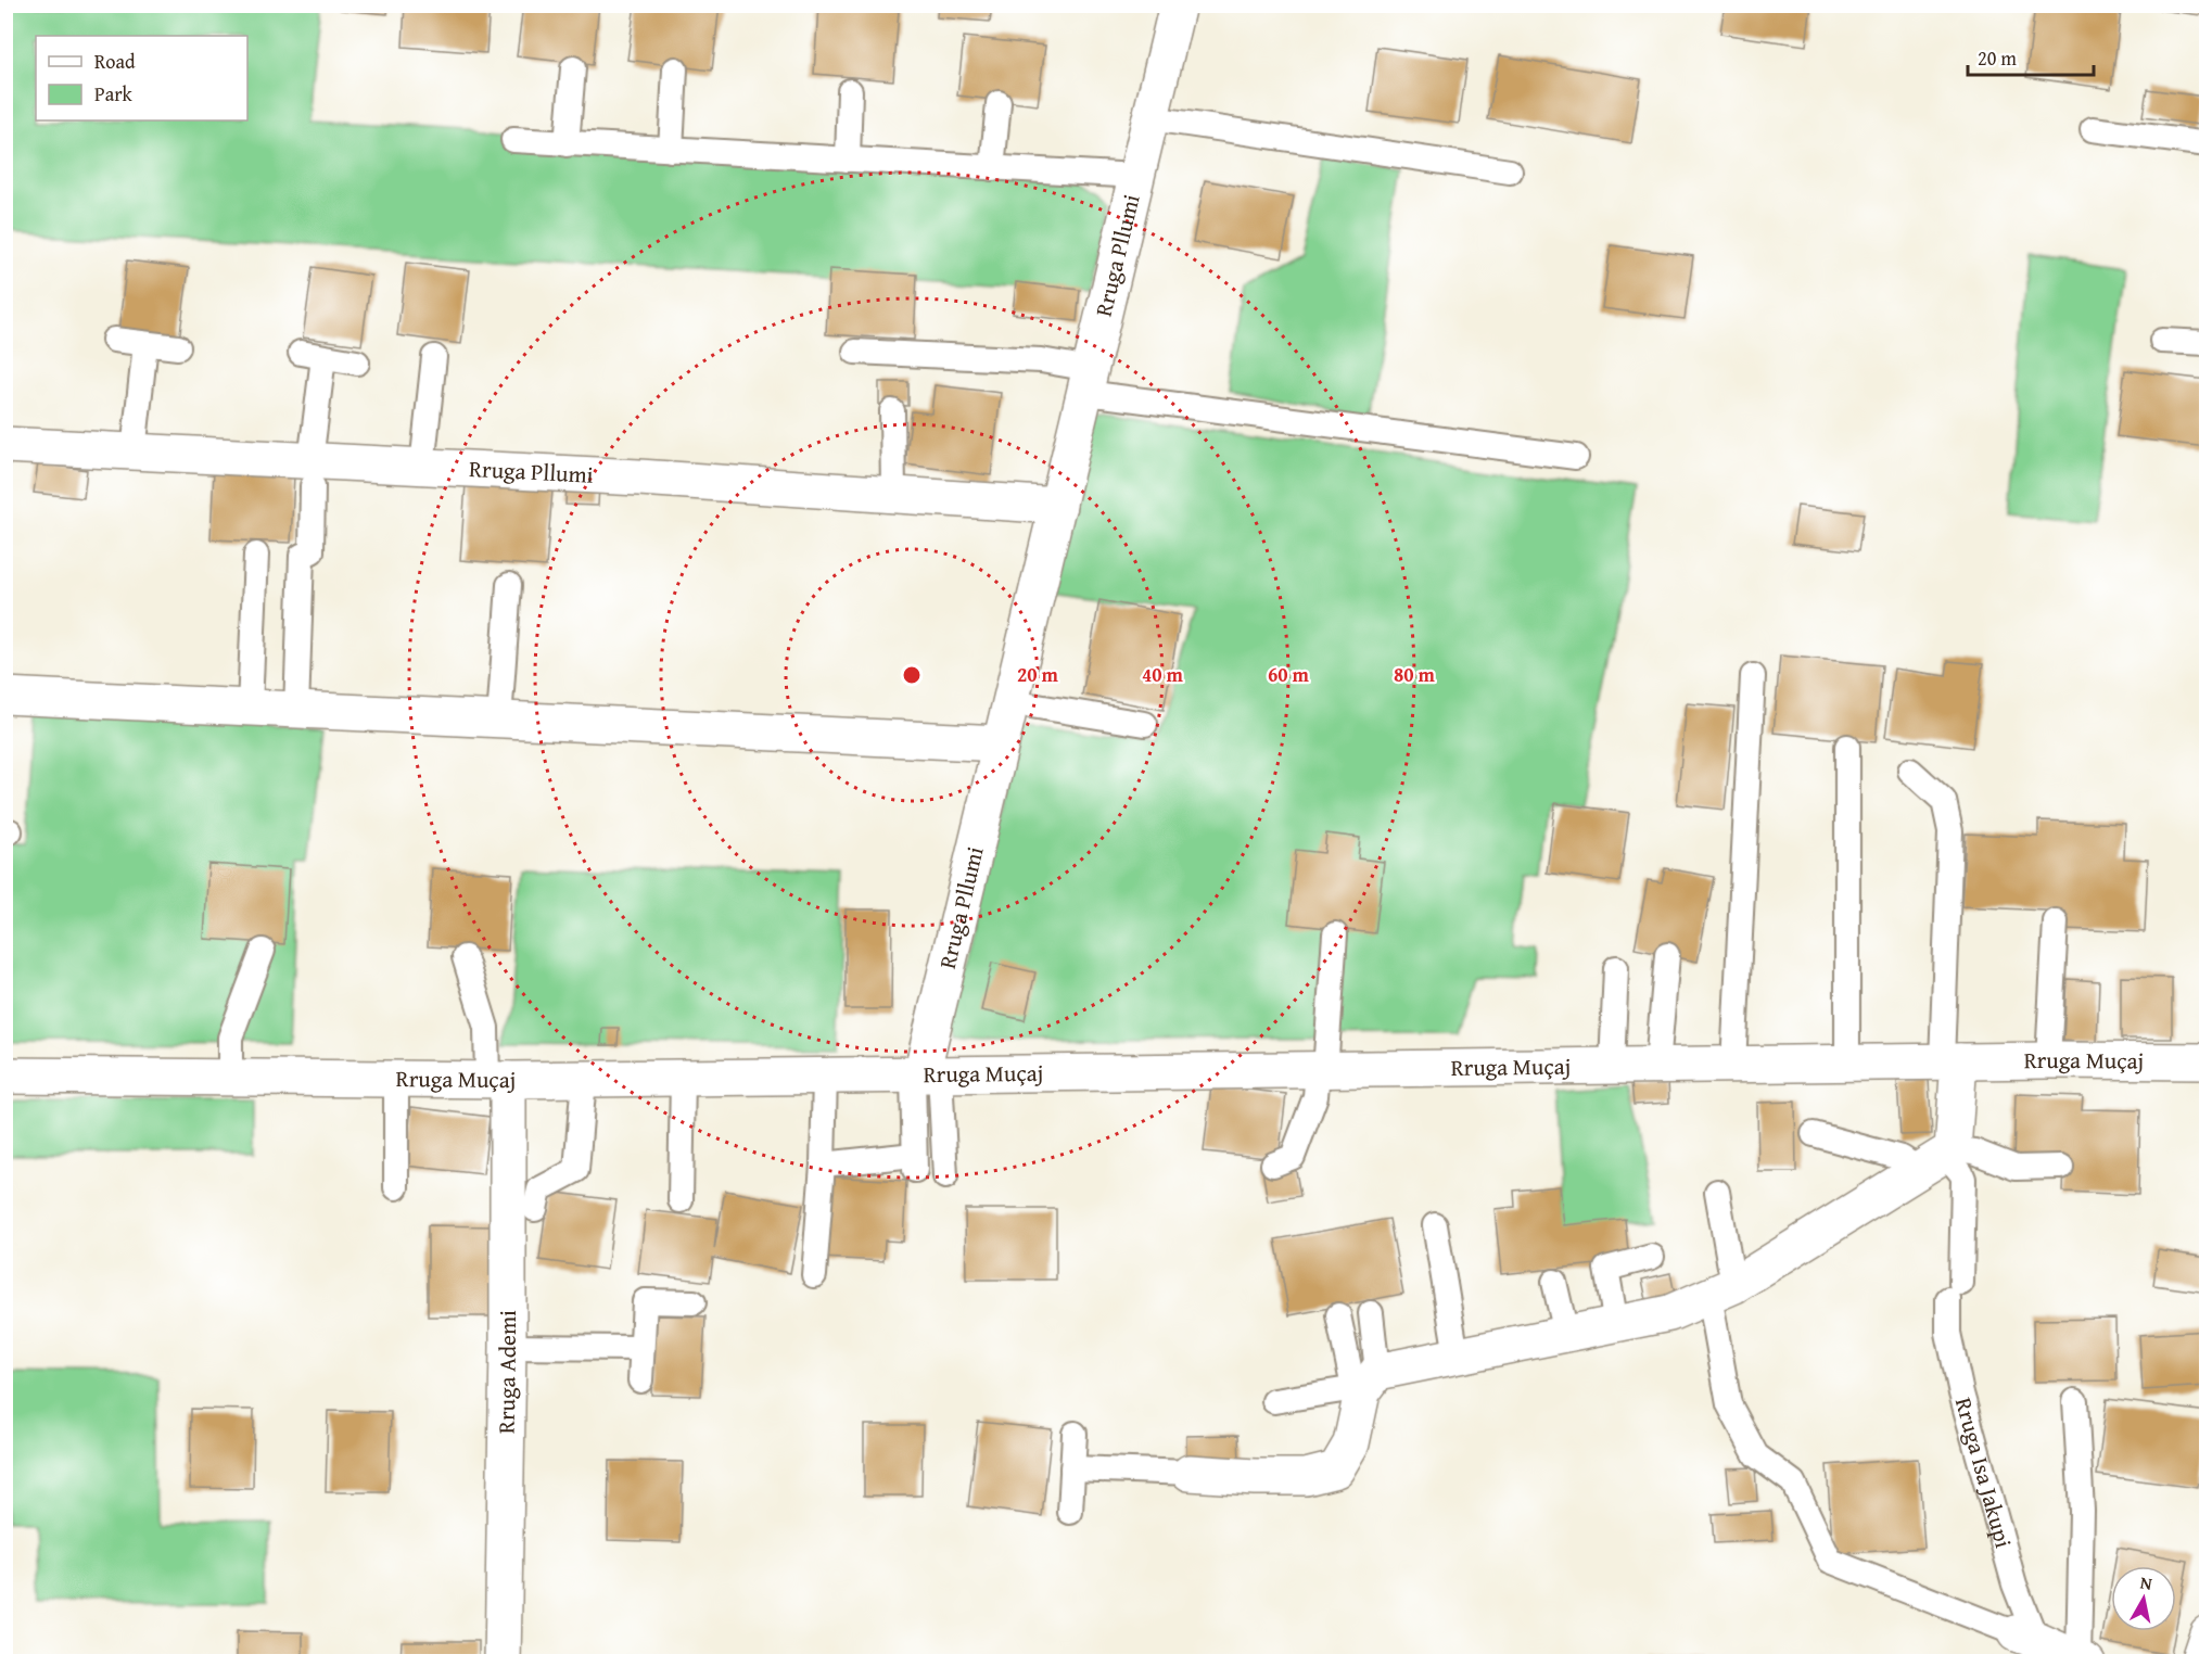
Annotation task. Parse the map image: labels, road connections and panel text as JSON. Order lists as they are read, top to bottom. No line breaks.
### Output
{"streets":{"street":["Rruga Pllumi","Rruga Muçaj","Rruga Ademi"],"lane":["Rruga Isa Jakupi"]},"crossings":[["Rruga Pllumi","Rruga Muçaj"],["Rruga Muçaj","Rruga Ademi"]],"legend":["Road","Park"],"scale_bar":"20 m","north":"top","rings":["20 m","40 m","60 m","80 m"]}
